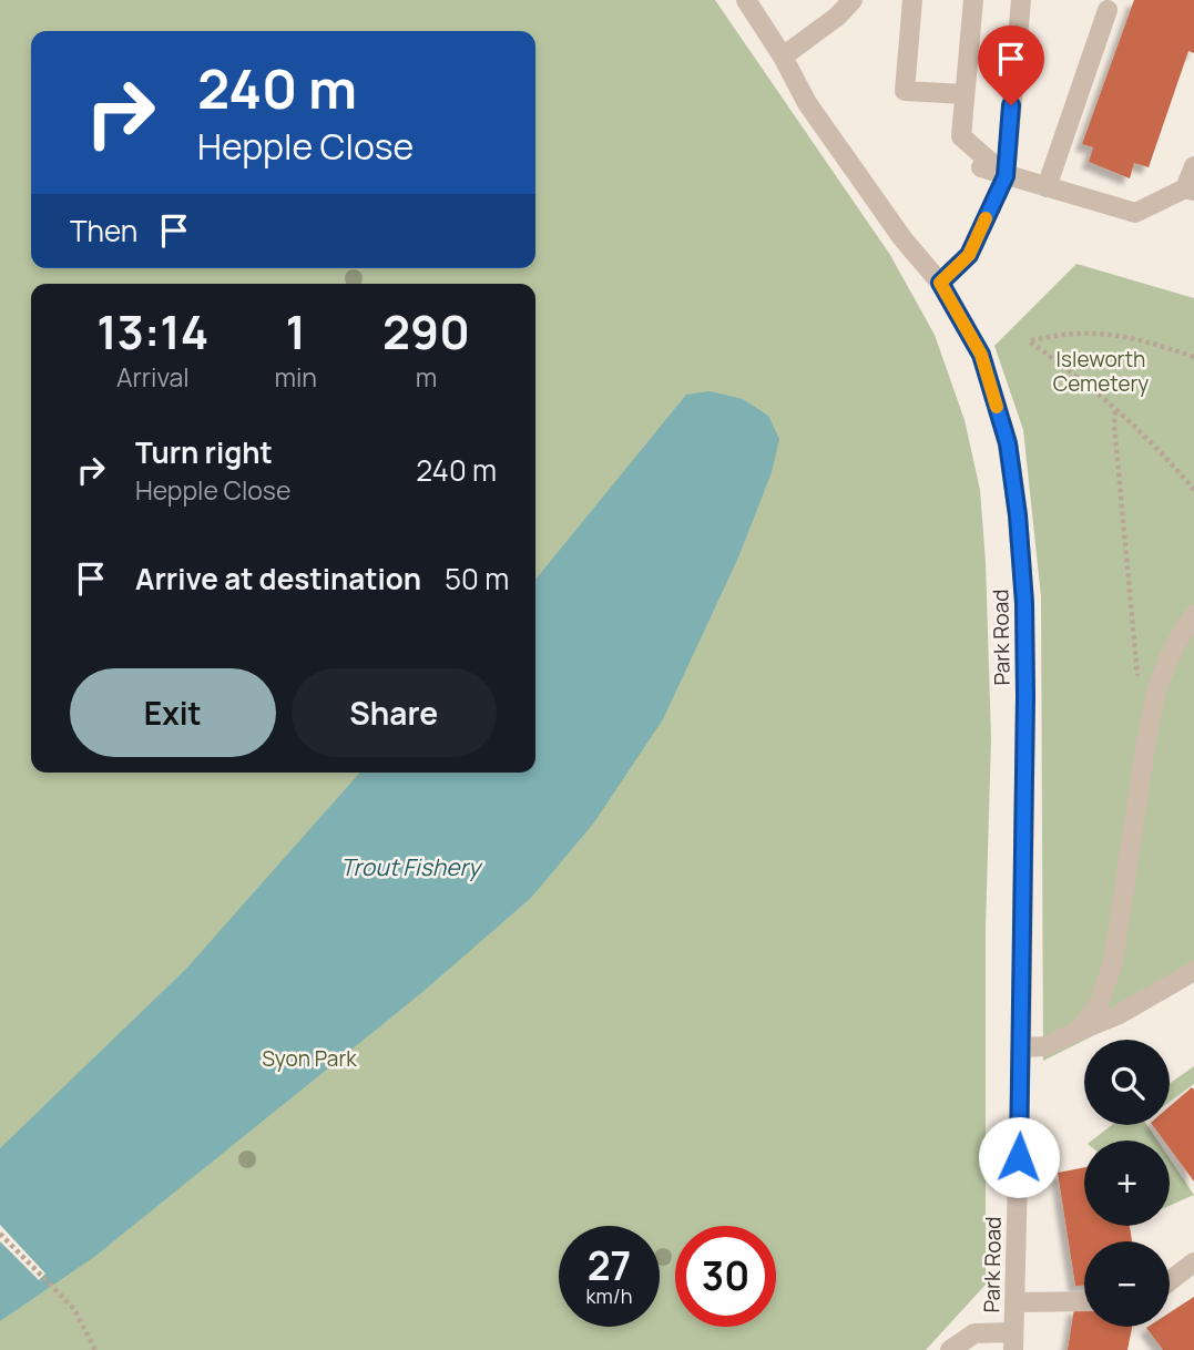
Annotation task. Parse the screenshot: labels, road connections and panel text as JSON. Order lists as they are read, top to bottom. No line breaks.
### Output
{"streets":{"street":["Park Road"]},"water":["Trout Fishery"],"parks":["Isleworth Cemetery","Syon Park"],"page":{"turn":["240 m","Hepple Close"],"then":"Then","eta":["13:14","Arrival","1","min","290","m"],"list":[{"name":"Turn right","note":"Hepple Close","value":"240 m"},{"name":"Arrive at destination","value":"50 m"}],"buttons":["Exit","Share"],"map_buttons":["+","−"],"speed":"27 km/h","limit":"30"}}
